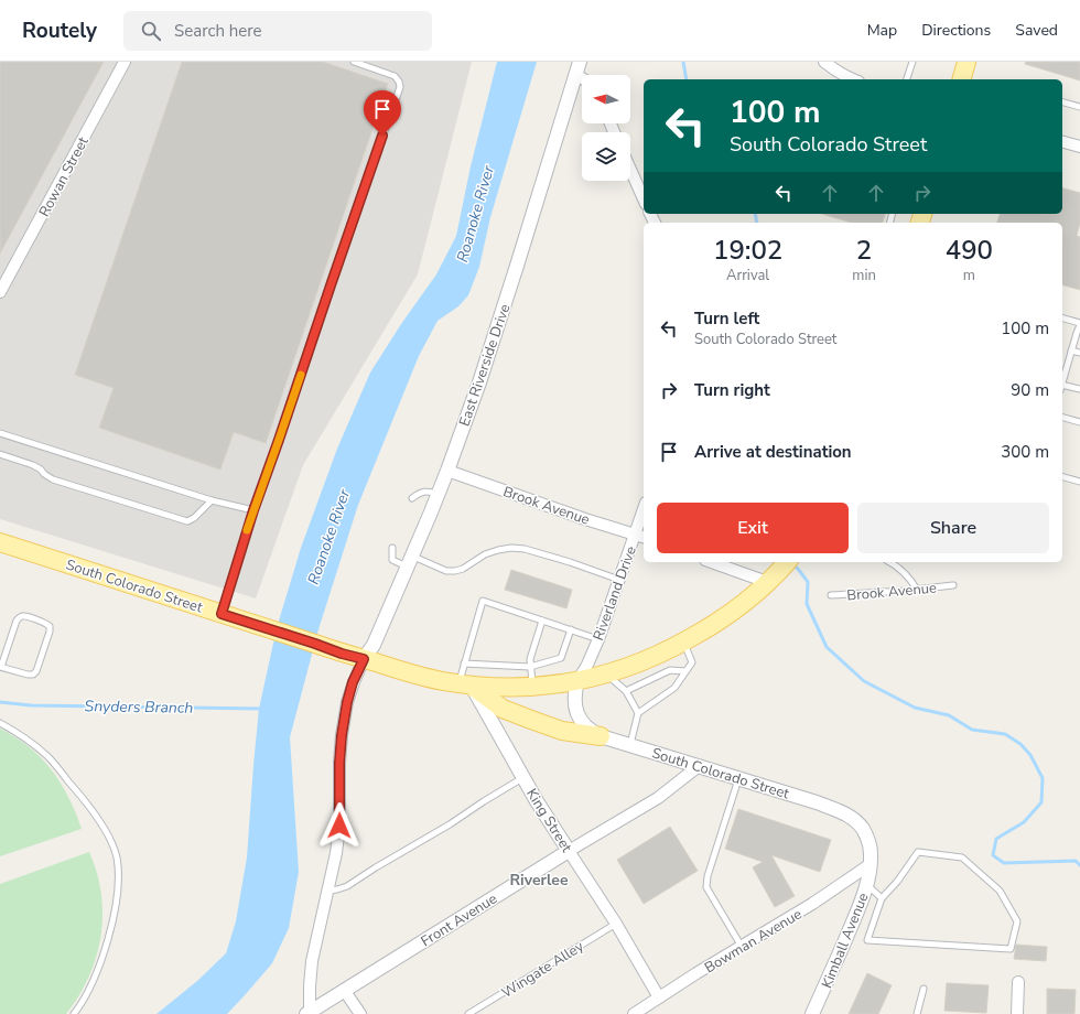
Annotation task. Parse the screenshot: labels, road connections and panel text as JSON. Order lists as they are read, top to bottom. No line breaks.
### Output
{"streets":{"main road":["South Colorado Street"],"street":["Rowan Street","East Riverside Drive","Brook Avenue","Riverland Drive","King Street","Front Avenue","Bowman Avenue","Kimball Avenue"],"lane":["Wingate Alley"]},"crossings":[["East Riverside Drive","Brook Avenue"],["East Riverside Drive","South Colorado Street"],["Brook Avenue","Riverland Drive"],["South Colorado Street","Riverland Drive"],["South Colorado Street","King Street"],["South Colorado Street","Front Avenue"],["South Colorado Street","Bowman Avenue"],["South Colorado Street","Kimball Avenue"],["King Street","Front Avenue"],["King Street","Bowman Avenue"],["King Street","Wingate Alley"],["Bowman Avenue","Kimball Avenue"]],"districts":["Riverlee"],"water":["Roanoke River","Snyders Branch"],"north":"left","page":{"header":"Routely","search":"Search here","nav":["Map","Directions","Saved"],"turn":["100 m","South Colorado Street"],"eta":["19:02","Arrival","2","min","490","m"],"list":[{"name":"Turn left","note":"South Colorado Street","value":"100 m"},{"name":"Turn right","value":"90 m"},{"name":"Arrive at destination","value":"300 m"}],"buttons":["Exit","Share"]}}
